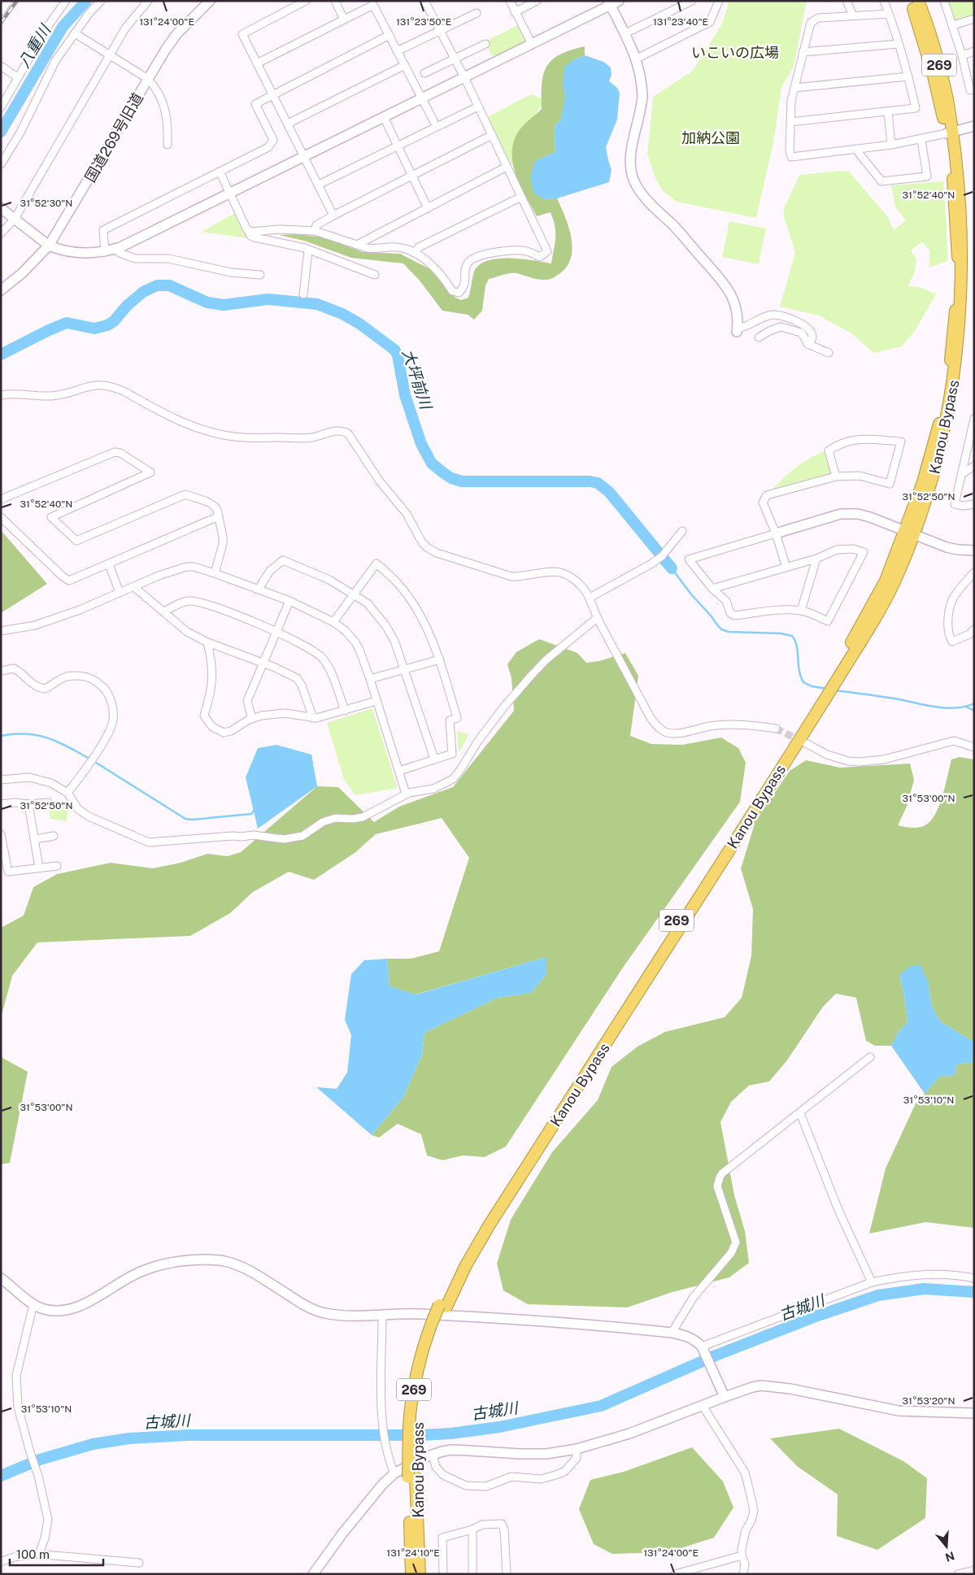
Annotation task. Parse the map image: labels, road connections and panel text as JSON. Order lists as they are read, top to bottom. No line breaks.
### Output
{"streets":{"highway":["269","Kanou Bypass"],"street":["国道269号旧道"]},"water":["八重川","大坪前川","古城川"],"parks":["いこいの広場","加納公園"],"scale_bar":"100 m","north":"bottom","coordinates":["131°24'00\"E","131°23'50\"E","131°23'40\"E","31°52'40\"N","31°52'30\"N","31°52'50\"N","31°53'00\"N","31°53'10\"N","31°53'20\"N","131°24'10\"E"]}
